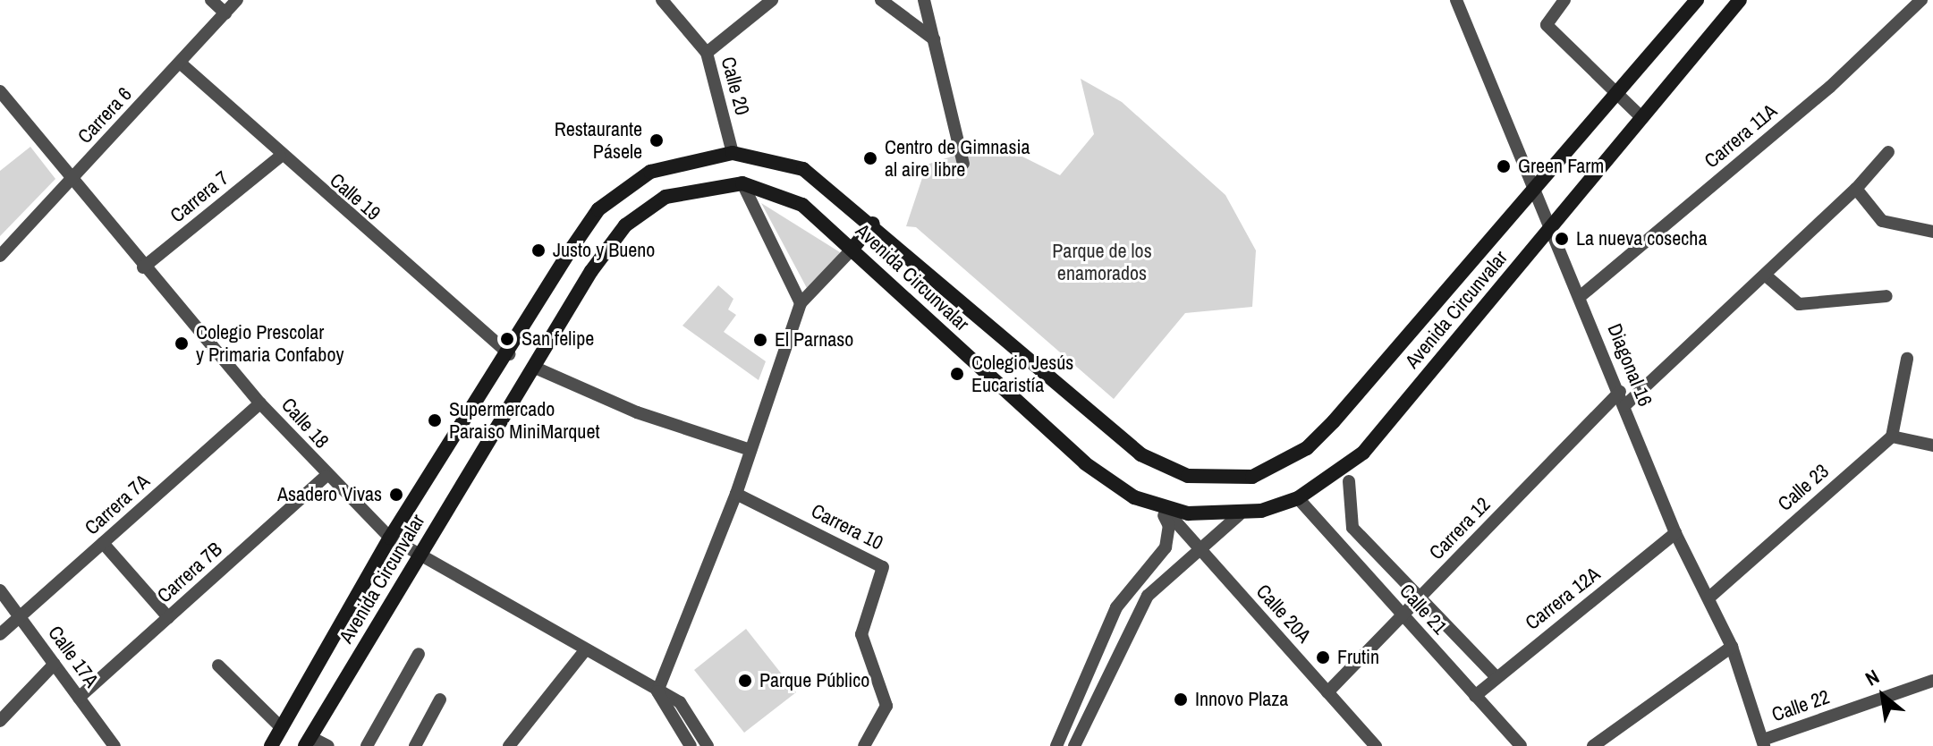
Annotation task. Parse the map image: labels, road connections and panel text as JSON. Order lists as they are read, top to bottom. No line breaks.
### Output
{"streets":{"main road":["Avenida Circunvalar"],"street":["Calle 20","Carrera 6","Carrera 11A","Carrera 7","Calle 19","Diagonal 16","Calle 18","Calle 23","Carrera 7A","Carrera 10","Carrera 12","Carrera 7B","Carrera 12A","Calle 21","Calle 20A","Calle 17A","Calle 22"]},"crossings":[["Calle 20","Avenida Circunvalar"],["Carrera 6","Calle 19"],["Carrera 6","Calle 18"],["Carrera 11A","Diagonal 16"],["Carrera 7","Calle 19"],["Carrera 7","Calle 18"],["Calle 19","Avenida Circunvalar"],["Avenida Circunvalar","Diagonal 16"],["Avenida Circunvalar","Calle 18"],["Avenida Circunvalar","Calle 21"],["Avenida Circunvalar","Calle 20A"],["Diagonal 16","Calle 23"],["Diagonal 16","Carrera 12"],["Diagonal 16","Carrera 12A"],["Diagonal 16","Calle 22"],["Calle 18","Carrera 7A"],["Calle 18","Carrera 7B"],["Carrera 7A","Calle 17A"],["Carrera 12","Calle 21"],["Carrera 12","Calle 20A"],["Carrera 7B","Calle 17A"],["Carrera 12A","Calle 21"]],"parks":["Parque de los enamorados"],"places":["Restaurante Pásele","Centro de Gimnasia al aire libre","Green Farm","La nueva cosecha","Justo y Bueno","San felipe","El Parnaso","Colegio Prescolar y Primaria Confaboy","Colegio Jesús Eucaristía","Supermercado Paraiso MiniMarquet","Asadero Vivas","Frutin","Parque Público","Innovo Plaza"],"north":"top left"}
